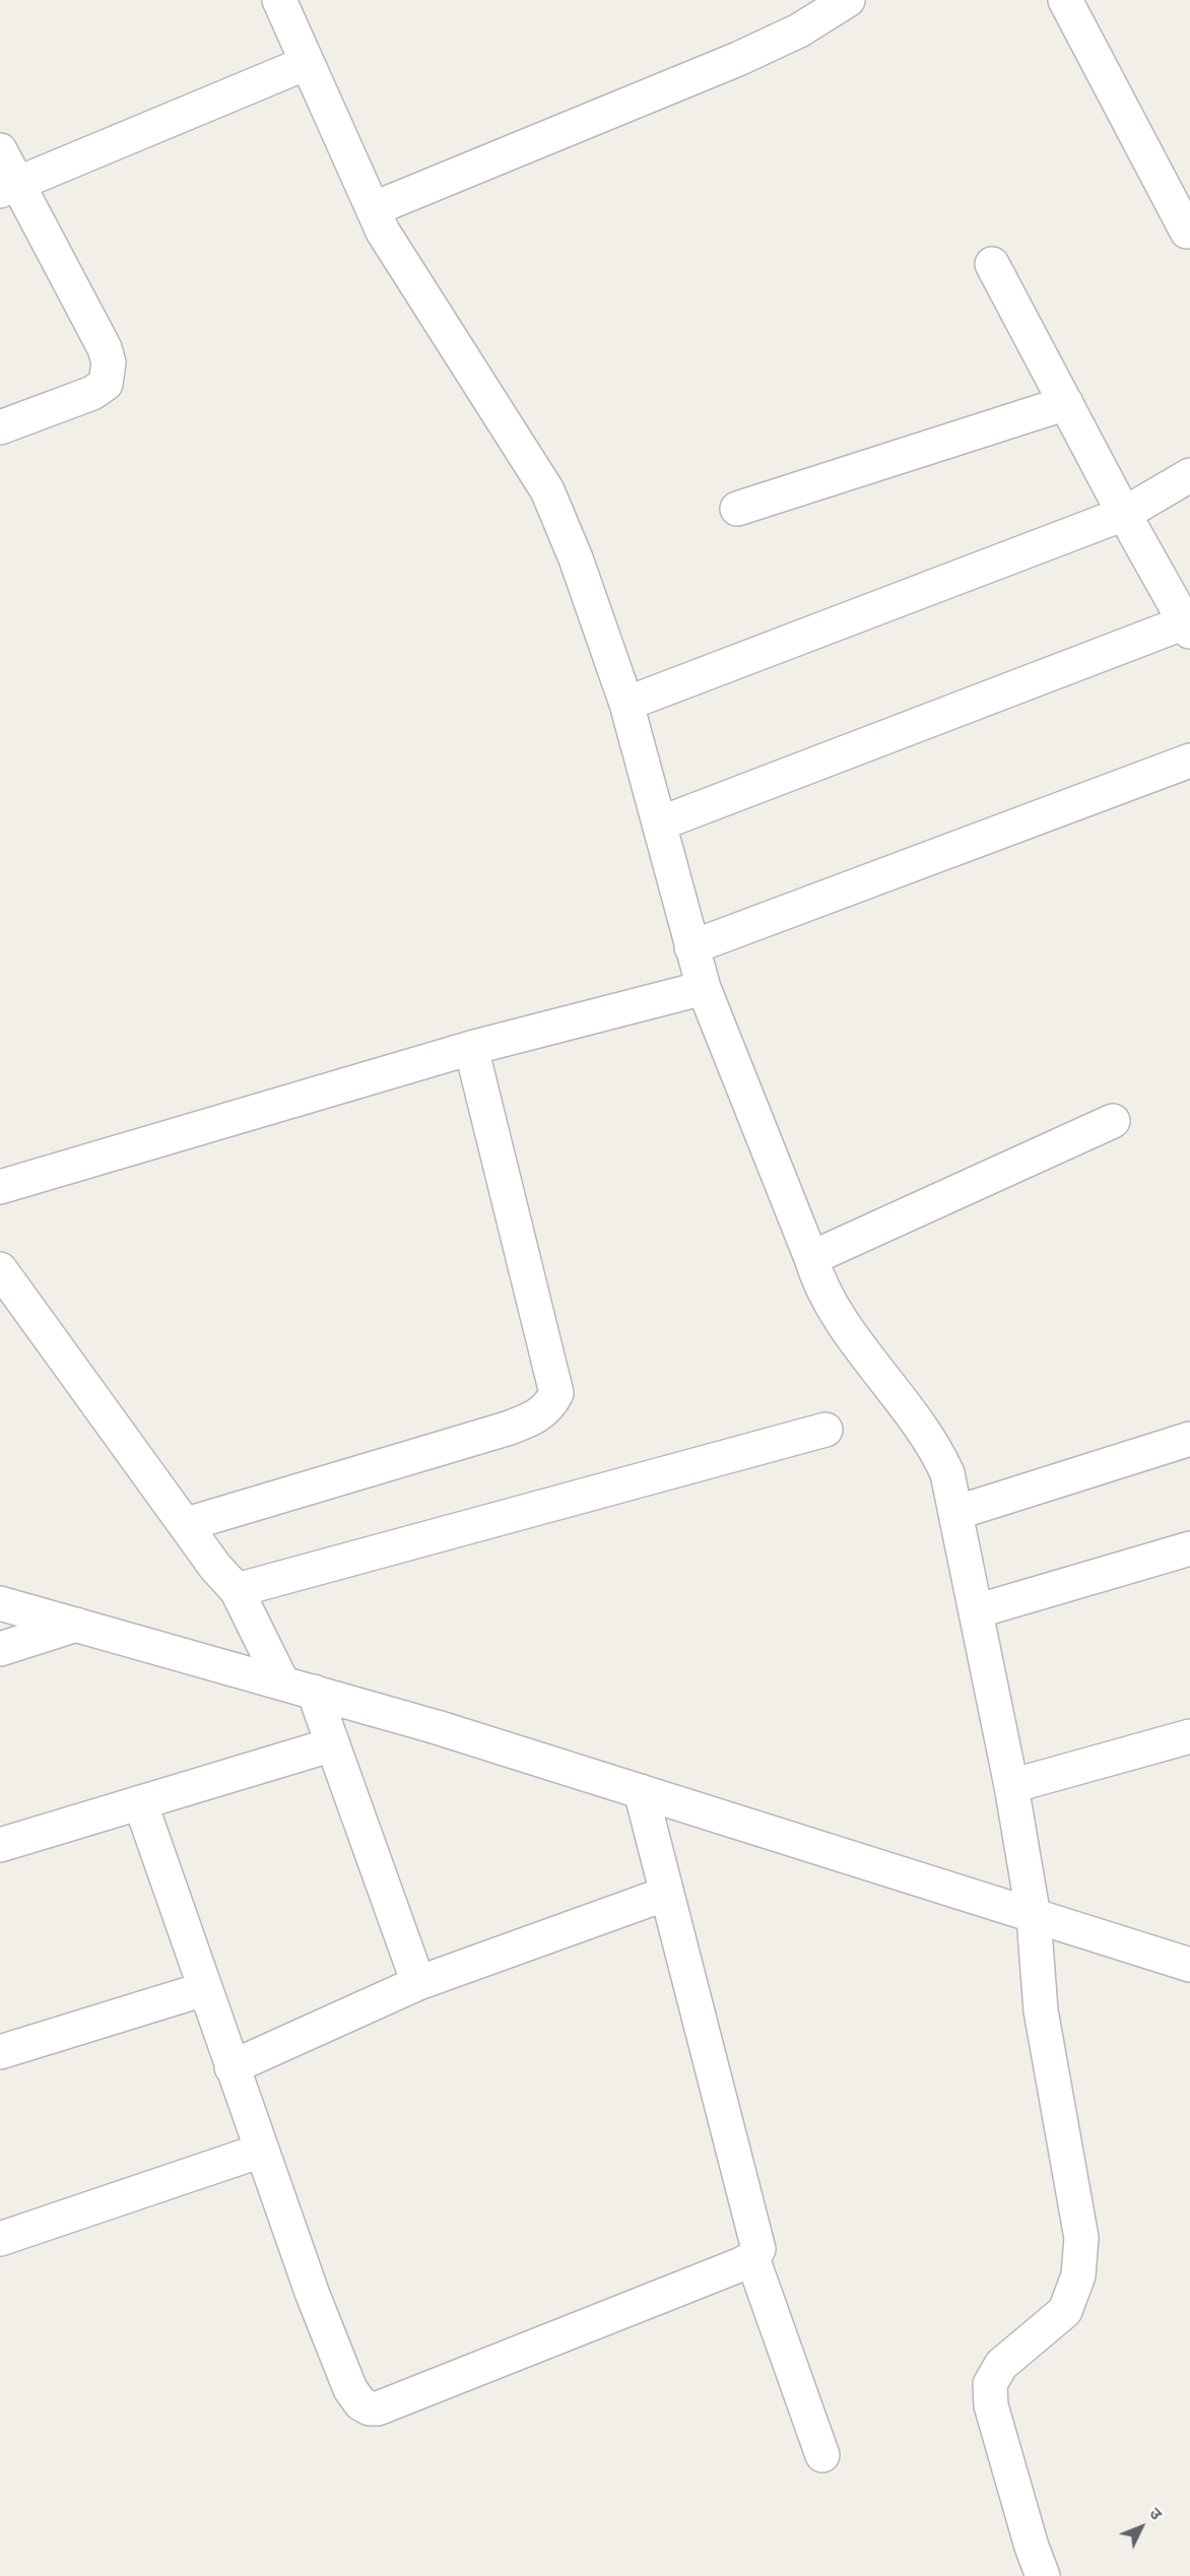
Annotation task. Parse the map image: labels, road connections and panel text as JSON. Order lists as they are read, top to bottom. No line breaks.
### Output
{"north":"top right"}
